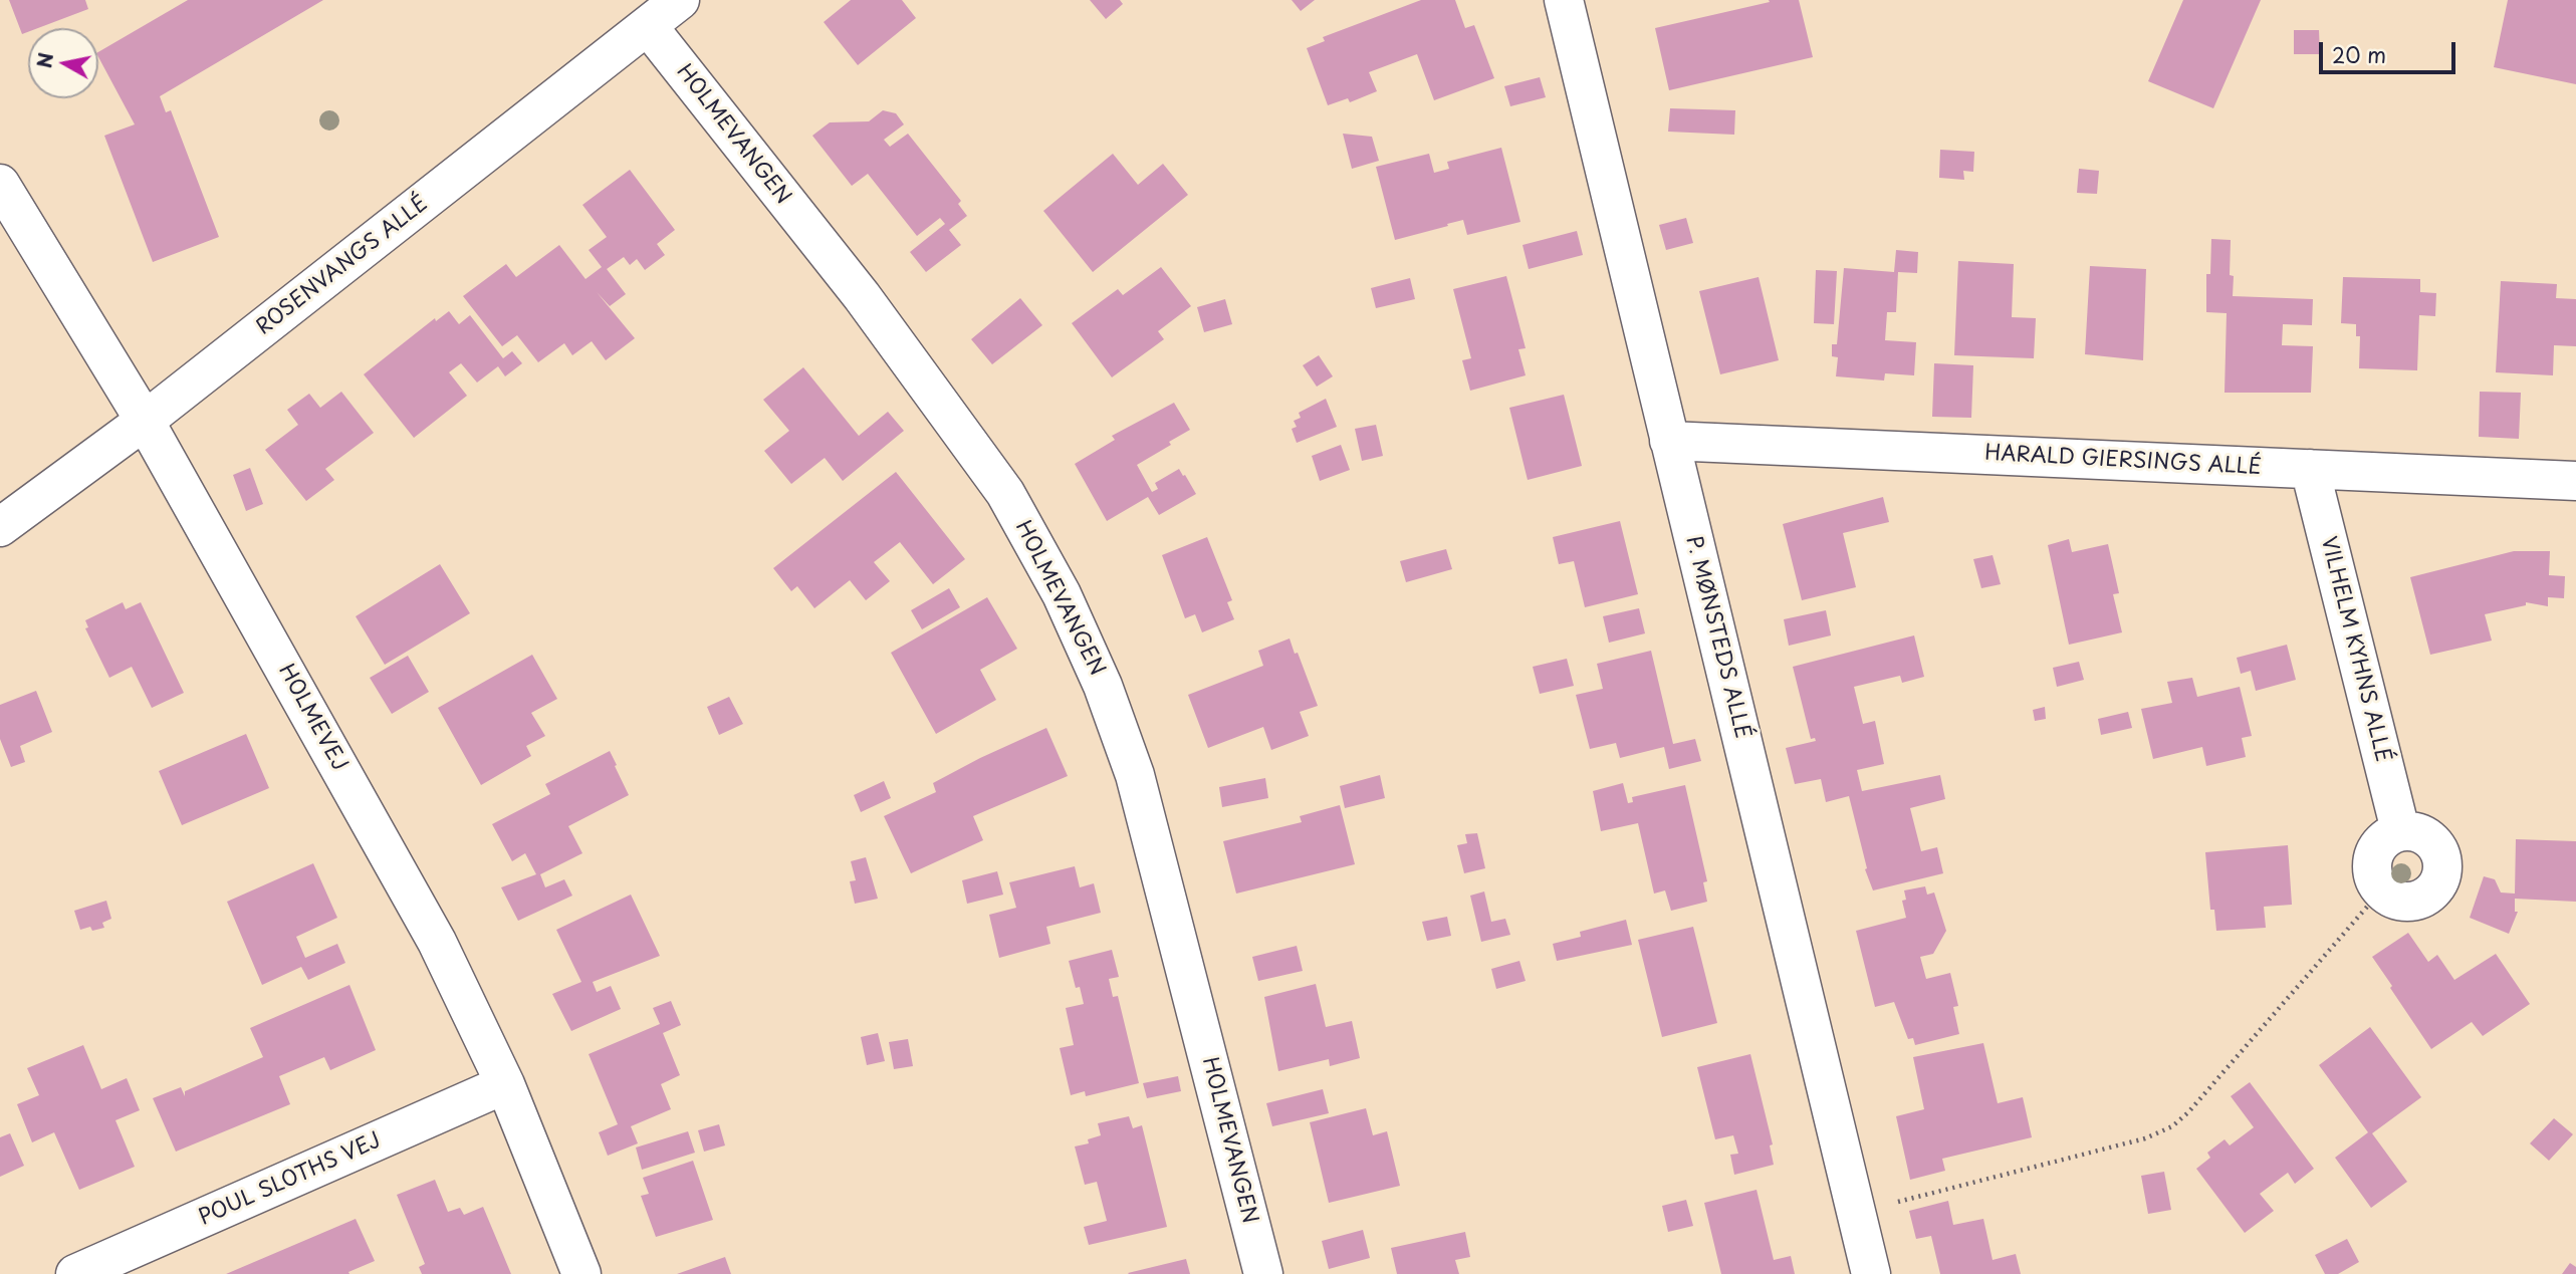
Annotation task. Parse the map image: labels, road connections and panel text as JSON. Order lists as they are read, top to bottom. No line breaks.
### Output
{"streets":{"street":["HOLMEVANGEN","ROSENVANGS ALLÉ","HARALD GIERSINGS ALLÉ","P. MØNSTEDS ALLÉ","VILHELM KYHNS ALLÉ","HOLMEVEJ","POUL SLOTHS VEJ"]},"crossings":[["HOLMEVANGEN","ROSENVANGS ALLÉ"],["ROSENVANGS ALLÉ","HOLMEVEJ"],["HARALD GIERSINGS ALLÉ","P. MØNSTEDS ALLÉ"],["HARALD GIERSINGS ALLÉ","VILHELM KYHNS ALLÉ"],["HOLMEVEJ","POUL SLOTHS VEJ"]],"scale_bar":"20 m","north":"left"}
